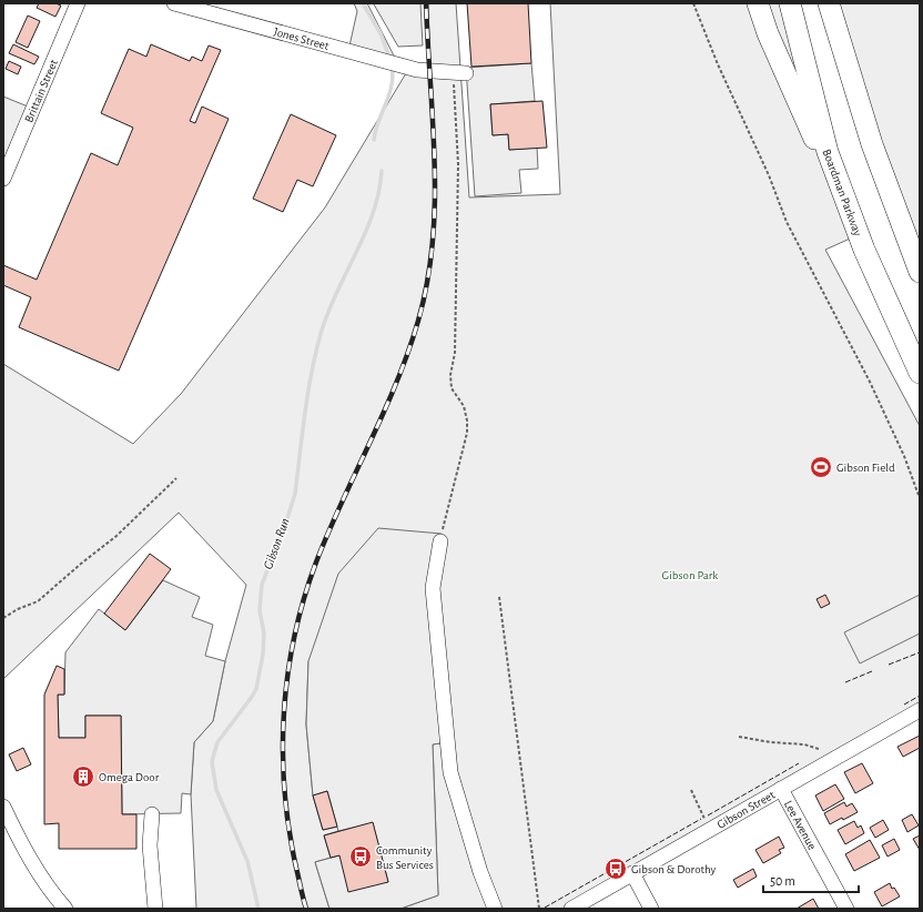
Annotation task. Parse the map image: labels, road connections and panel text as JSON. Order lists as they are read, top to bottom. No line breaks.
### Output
{"streets":{"highway":["Boardman Parkway"],"street":["Jones Street","Brittain Street","Gibson Street","Lee Avenue"]},"crossings":[["Gibson Street","Lee Avenue"]],"water":["Gibson Run"],"parks":["Gibson Park"],"places":{"sports":["Gibson Field"],"building":["Omega Door"],"bus stop":["Community Bus Services","Gibson & Dorothy"]},"scale_bar":"50 m"}
